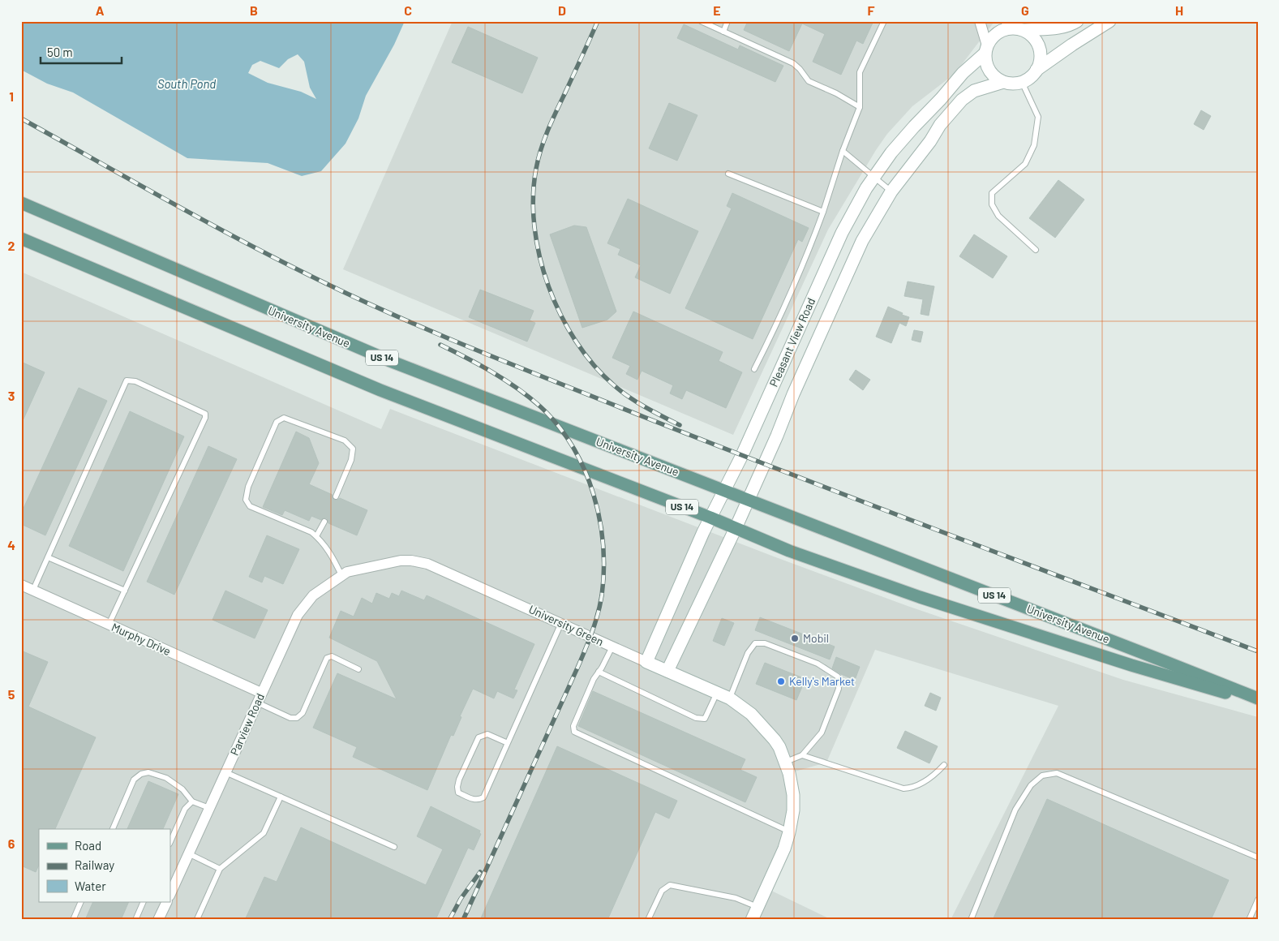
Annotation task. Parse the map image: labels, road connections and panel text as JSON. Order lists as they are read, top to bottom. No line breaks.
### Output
{"streets":{"main road":["University Avenue","Pleasant View Road","US 14","University Green"],"street":["Murphy Drive","Parview Road"]},"crossings":[["University Avenue","Pleasant View Road"],["Pleasant View Road","University Green"],["University Green","Parview Road"],["Murphy Drive","Parview Road"]],"water":["South Pond"],"places":["Mobil","Kelly's Market"],"legend":["Road","Railway","Water"],"scale_bar":"50 m","grid":{"columns":["A","B","C","D","E","F","G","H"],"rows":["1","2","3","4","5","6"]}}
